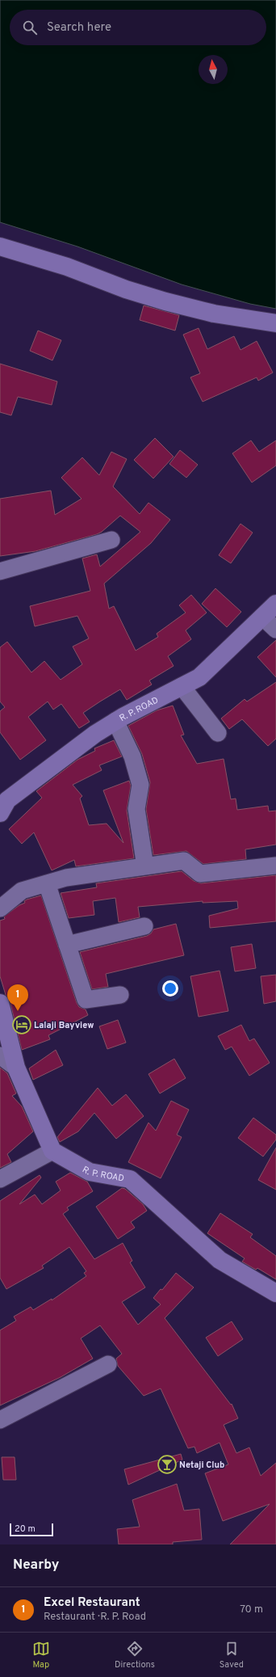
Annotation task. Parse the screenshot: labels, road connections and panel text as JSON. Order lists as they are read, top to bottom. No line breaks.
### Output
{"streets":{"street":["R. P. ROAD"]},"places":{"hotel":["Lalaji Bayview"],"bar":["Netaji Club"]},"scale_bar":"20 m","north":"top","page":{"search":"Search here","pins":"1","scale":"20 m","heading":"Nearby","list":[{"mark":"1","name":"Excel Restaurant","note":"Restaurant · R. P. Road","value":"70 m"}],"nav":["Map","Directions","Saved"]}}
